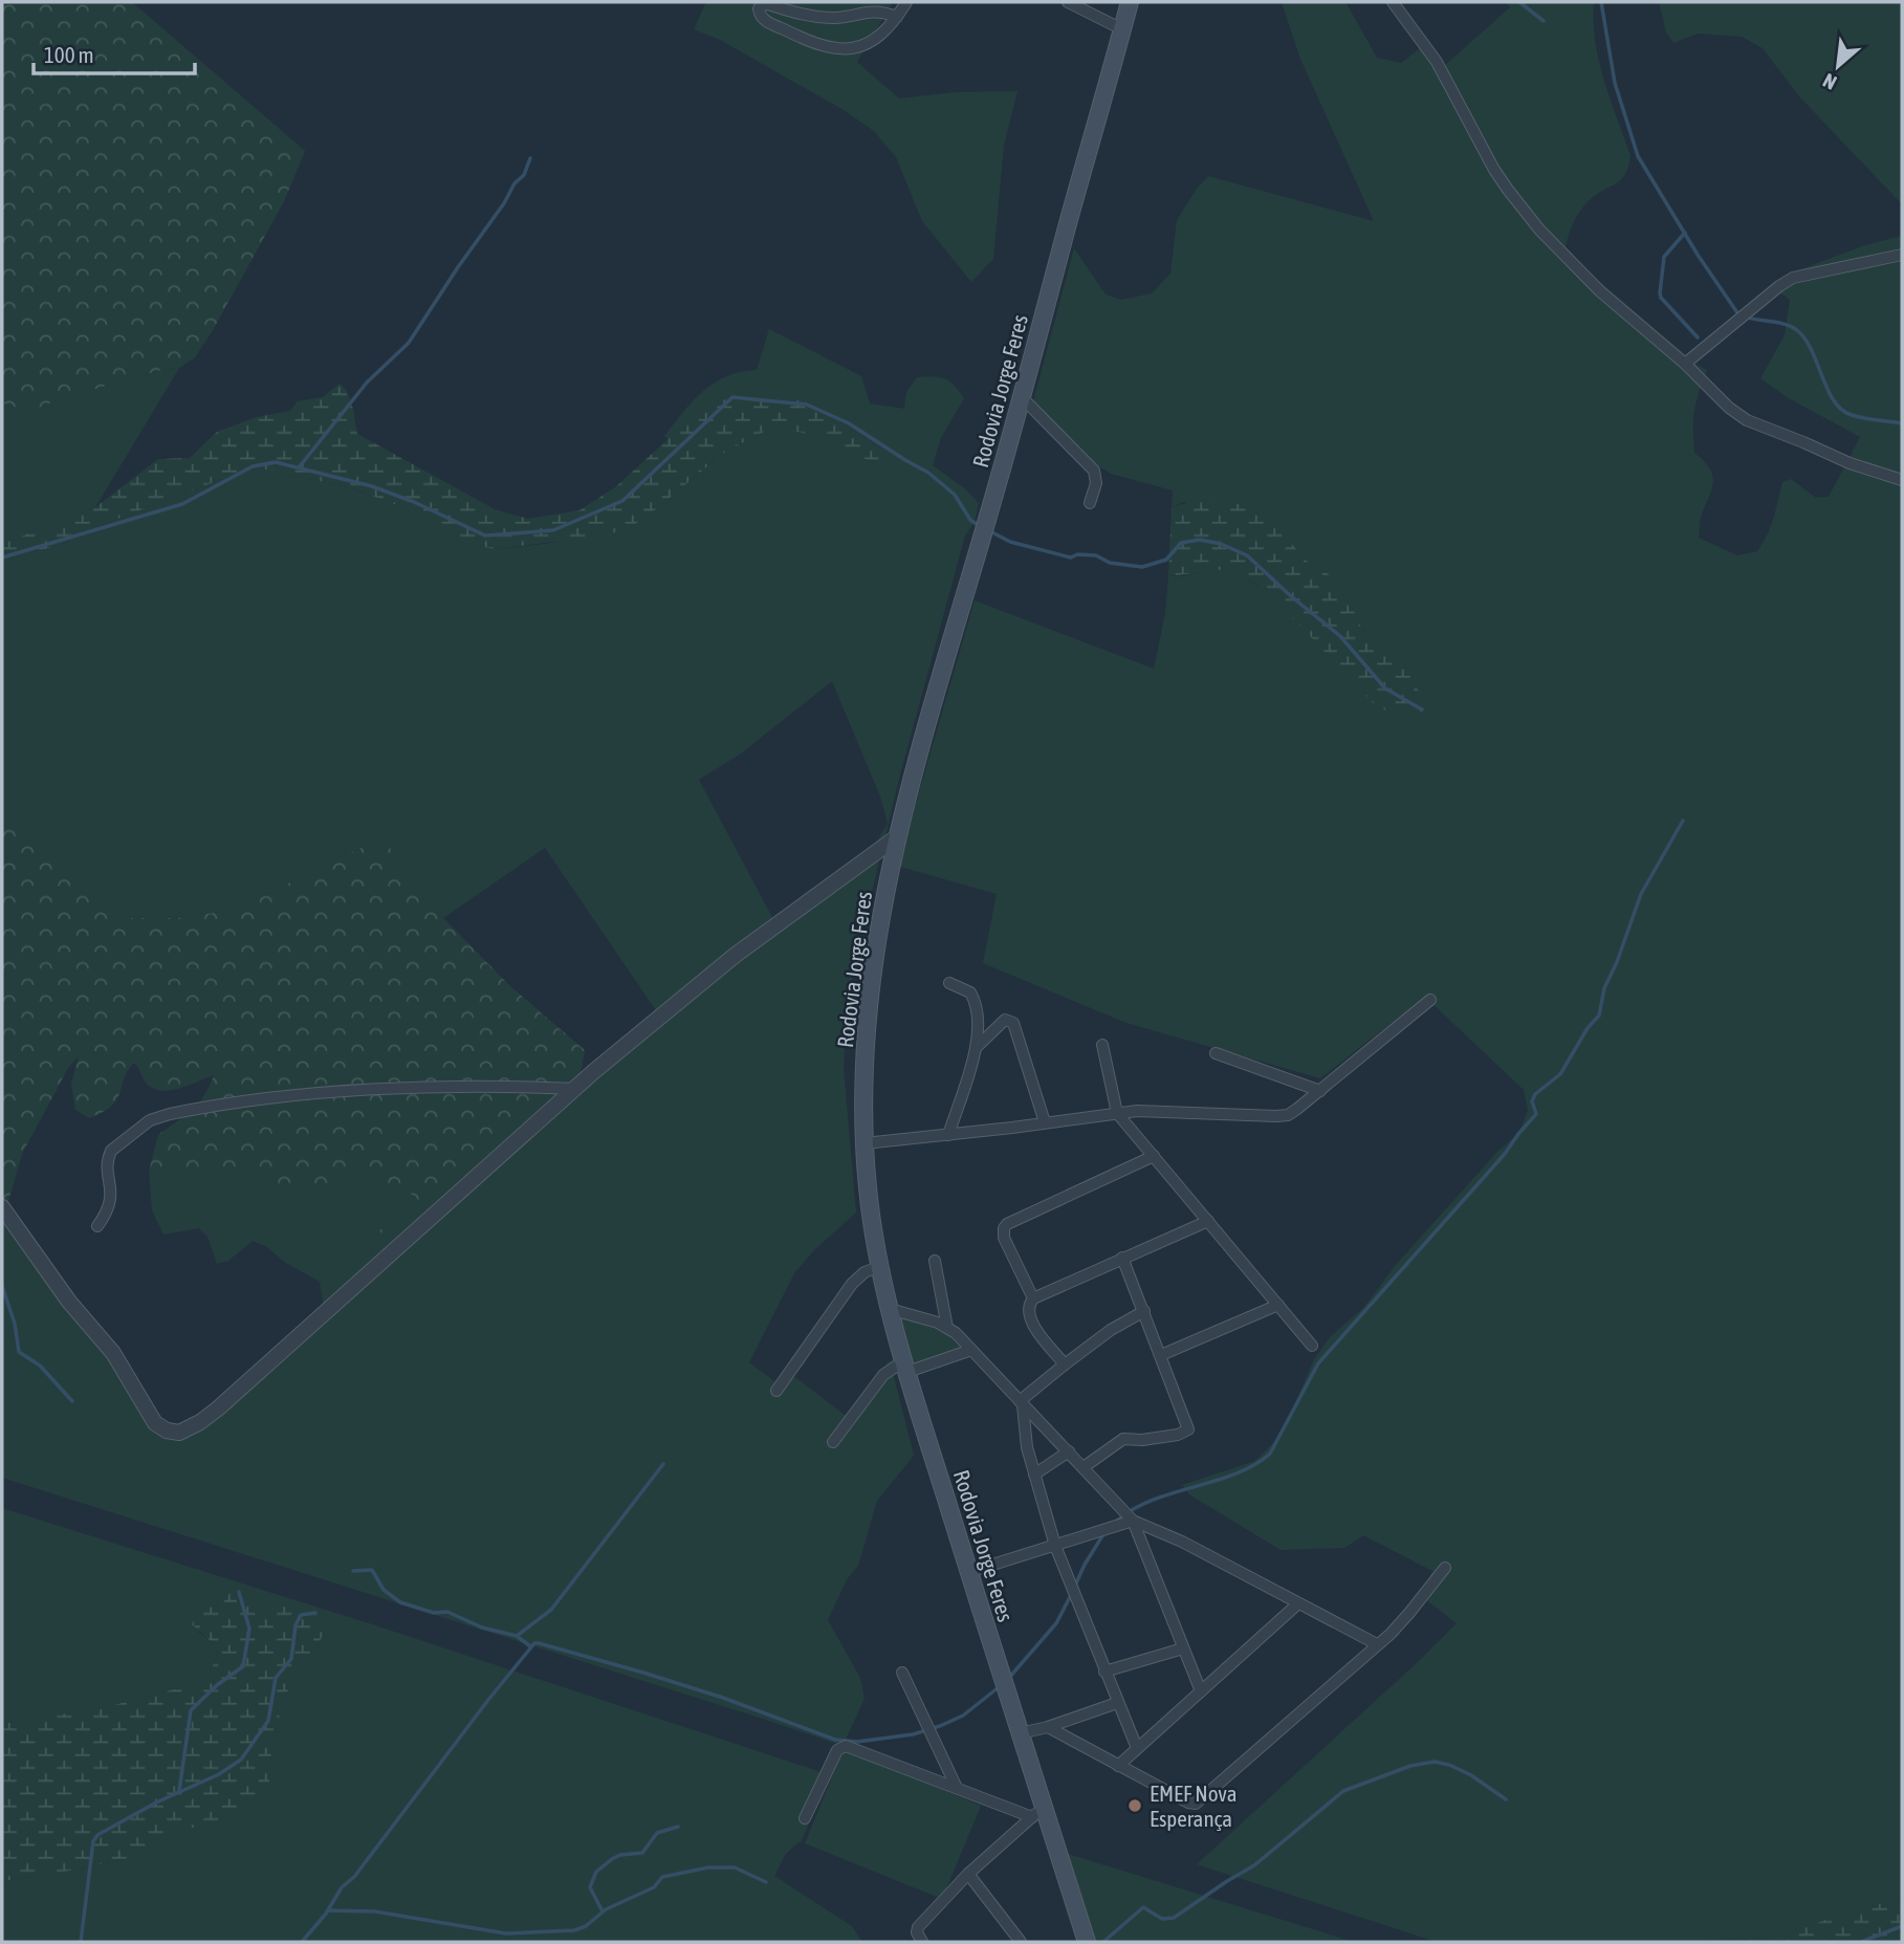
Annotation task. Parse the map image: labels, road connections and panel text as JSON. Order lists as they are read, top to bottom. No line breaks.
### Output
{"streets":{"main road":["Rodovia Jorge Feres"]},"places":["EMEF Nova Esperança"],"scale_bar":"100 m","north":"bottom left"}
